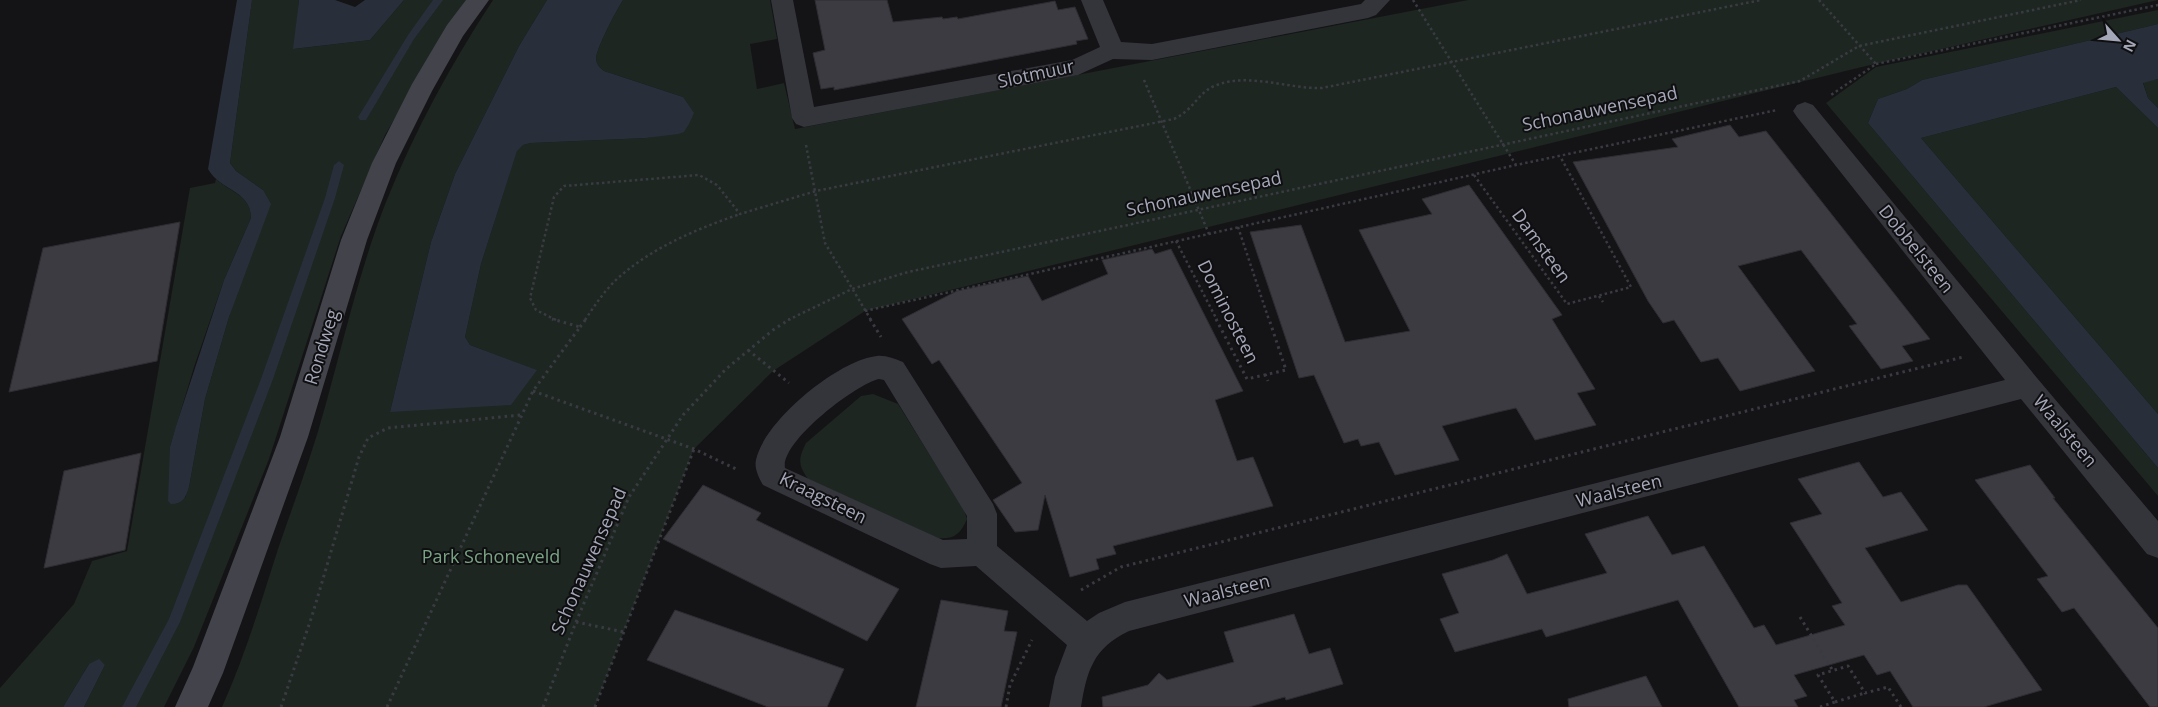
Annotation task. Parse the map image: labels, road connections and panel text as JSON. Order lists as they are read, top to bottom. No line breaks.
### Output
{"streets":{"main road":["Rondweg"],"street":["Slotmuur","Dobbelsteen","Waalsteen","Kraagsteen"],"path":["Schonauwensepad","Damsteen","Dominosteen"]},"crossings":[["Dobbelsteen","Waalsteen"]],"parks":["Park Schoneveld"],"north":"bottom right"}
